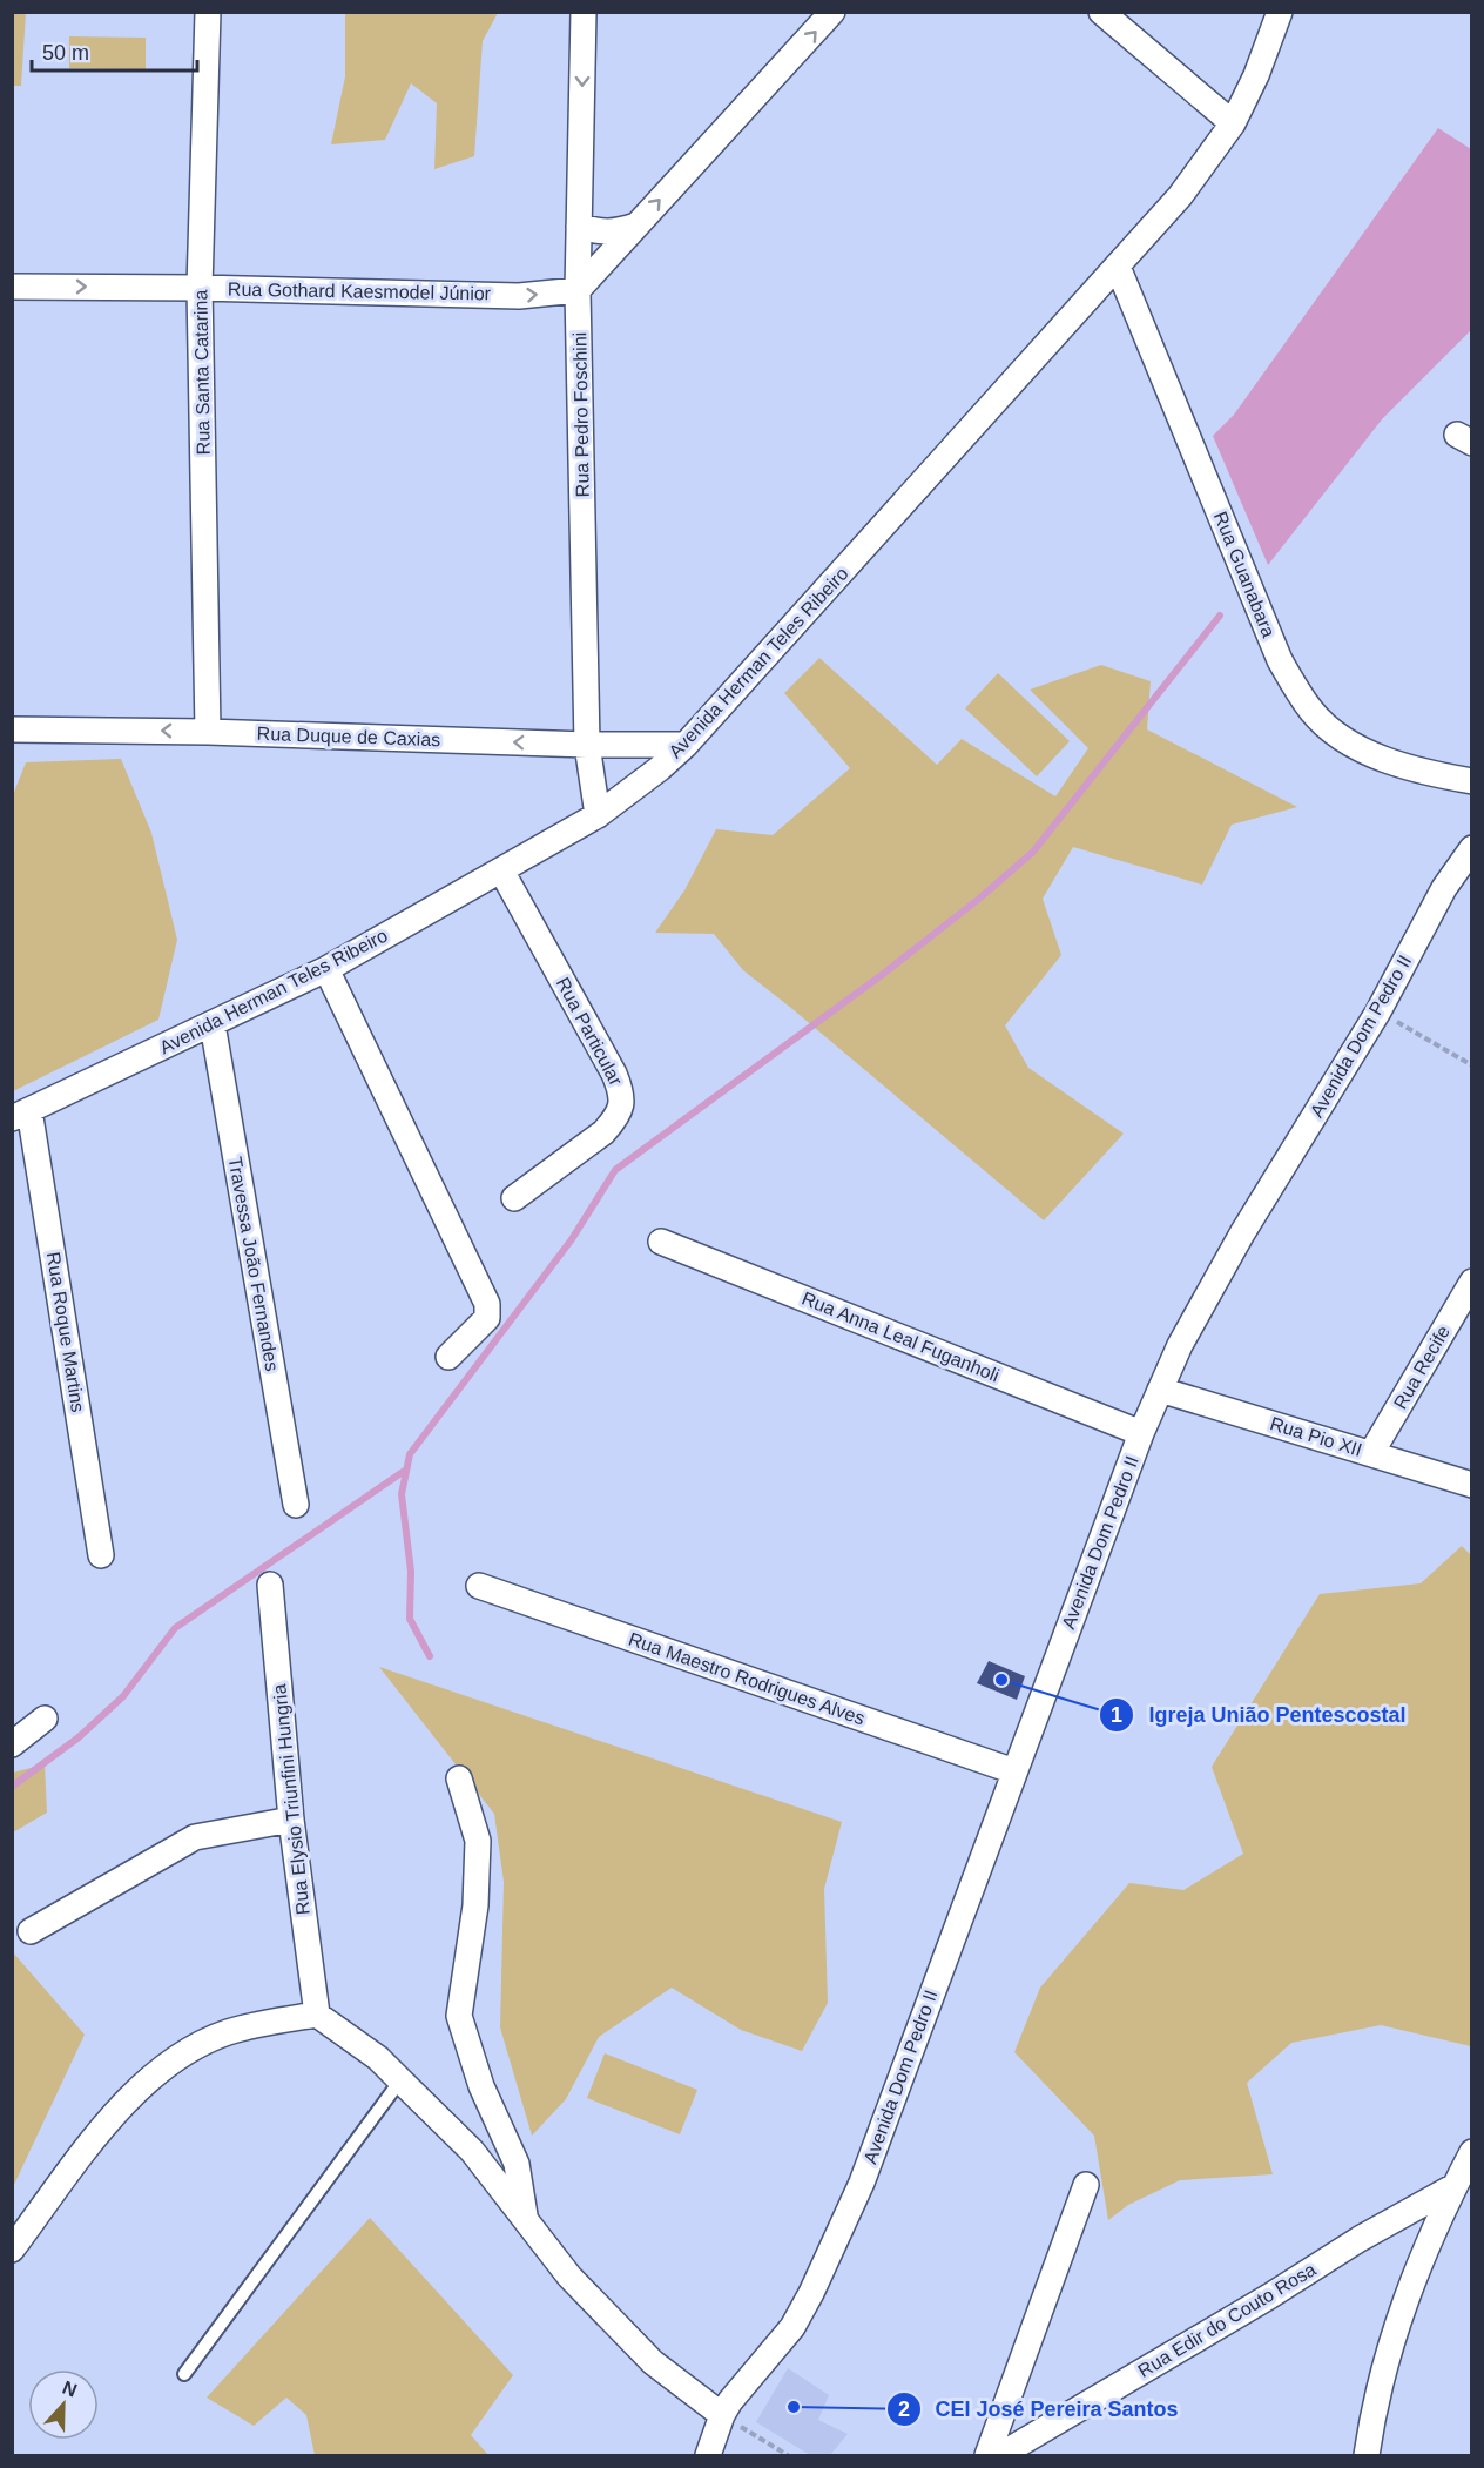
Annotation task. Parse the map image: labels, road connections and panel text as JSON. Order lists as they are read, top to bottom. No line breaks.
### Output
{"streets":{"street":["Rua Gothard Kaesmodel Júnior","Rua Santa Catarina","Rua Pedro Foschini","Rua Guanabara","Avenida Herman Teles Ribeiro","Rua Duque de Caxias","Rua Particular","Avenida Dom Pedro II","Travessa João Fernandes","Rua Roque Martins","Rua Anna Leal Fuganholi","Rua Recife","Rua Pio XII","Rua Maestro Rodrigues Alves","Rua Elysio Triunfini Hungria","Rua Edir do Couto Rosa"]},"crossings":[["Rua Gothard Kaesmodel Júnior","Rua Santa Catarina"],["Rua Gothard Kaesmodel Júnior","Rua Pedro Foschini"],["Rua Santa Catarina","Rua Duque de Caxias"],["Rua Pedro Foschini","Avenida Herman Teles Ribeiro"],["Rua Pedro Foschini","Rua Duque de Caxias"],["Rua Guanabara","Avenida Herman Teles Ribeiro"],["Avenida Herman Teles Ribeiro","Rua Duque de Caxias"],["Avenida Herman Teles Ribeiro","Rua Particular"],["Avenida Herman Teles Ribeiro","Travessa João Fernandes"],["Avenida Herman Teles Ribeiro","Rua Roque Martins"],["Avenida Dom Pedro II","Rua Anna Leal Fuganholi"],["Avenida Dom Pedro II","Rua Pio XII"],["Avenida Dom Pedro II","Rua Maestro Rodrigues Alves"],["Rua Recife","Rua Pio XII"]],"one_way":["Rua Gothard Kaesmodel Júnior","Rua Duque de Caxias"],"places":["Igreja União Pentescostal","CEI José Pereira Santos"],"scale_bar":"50 m","north":"top"}
